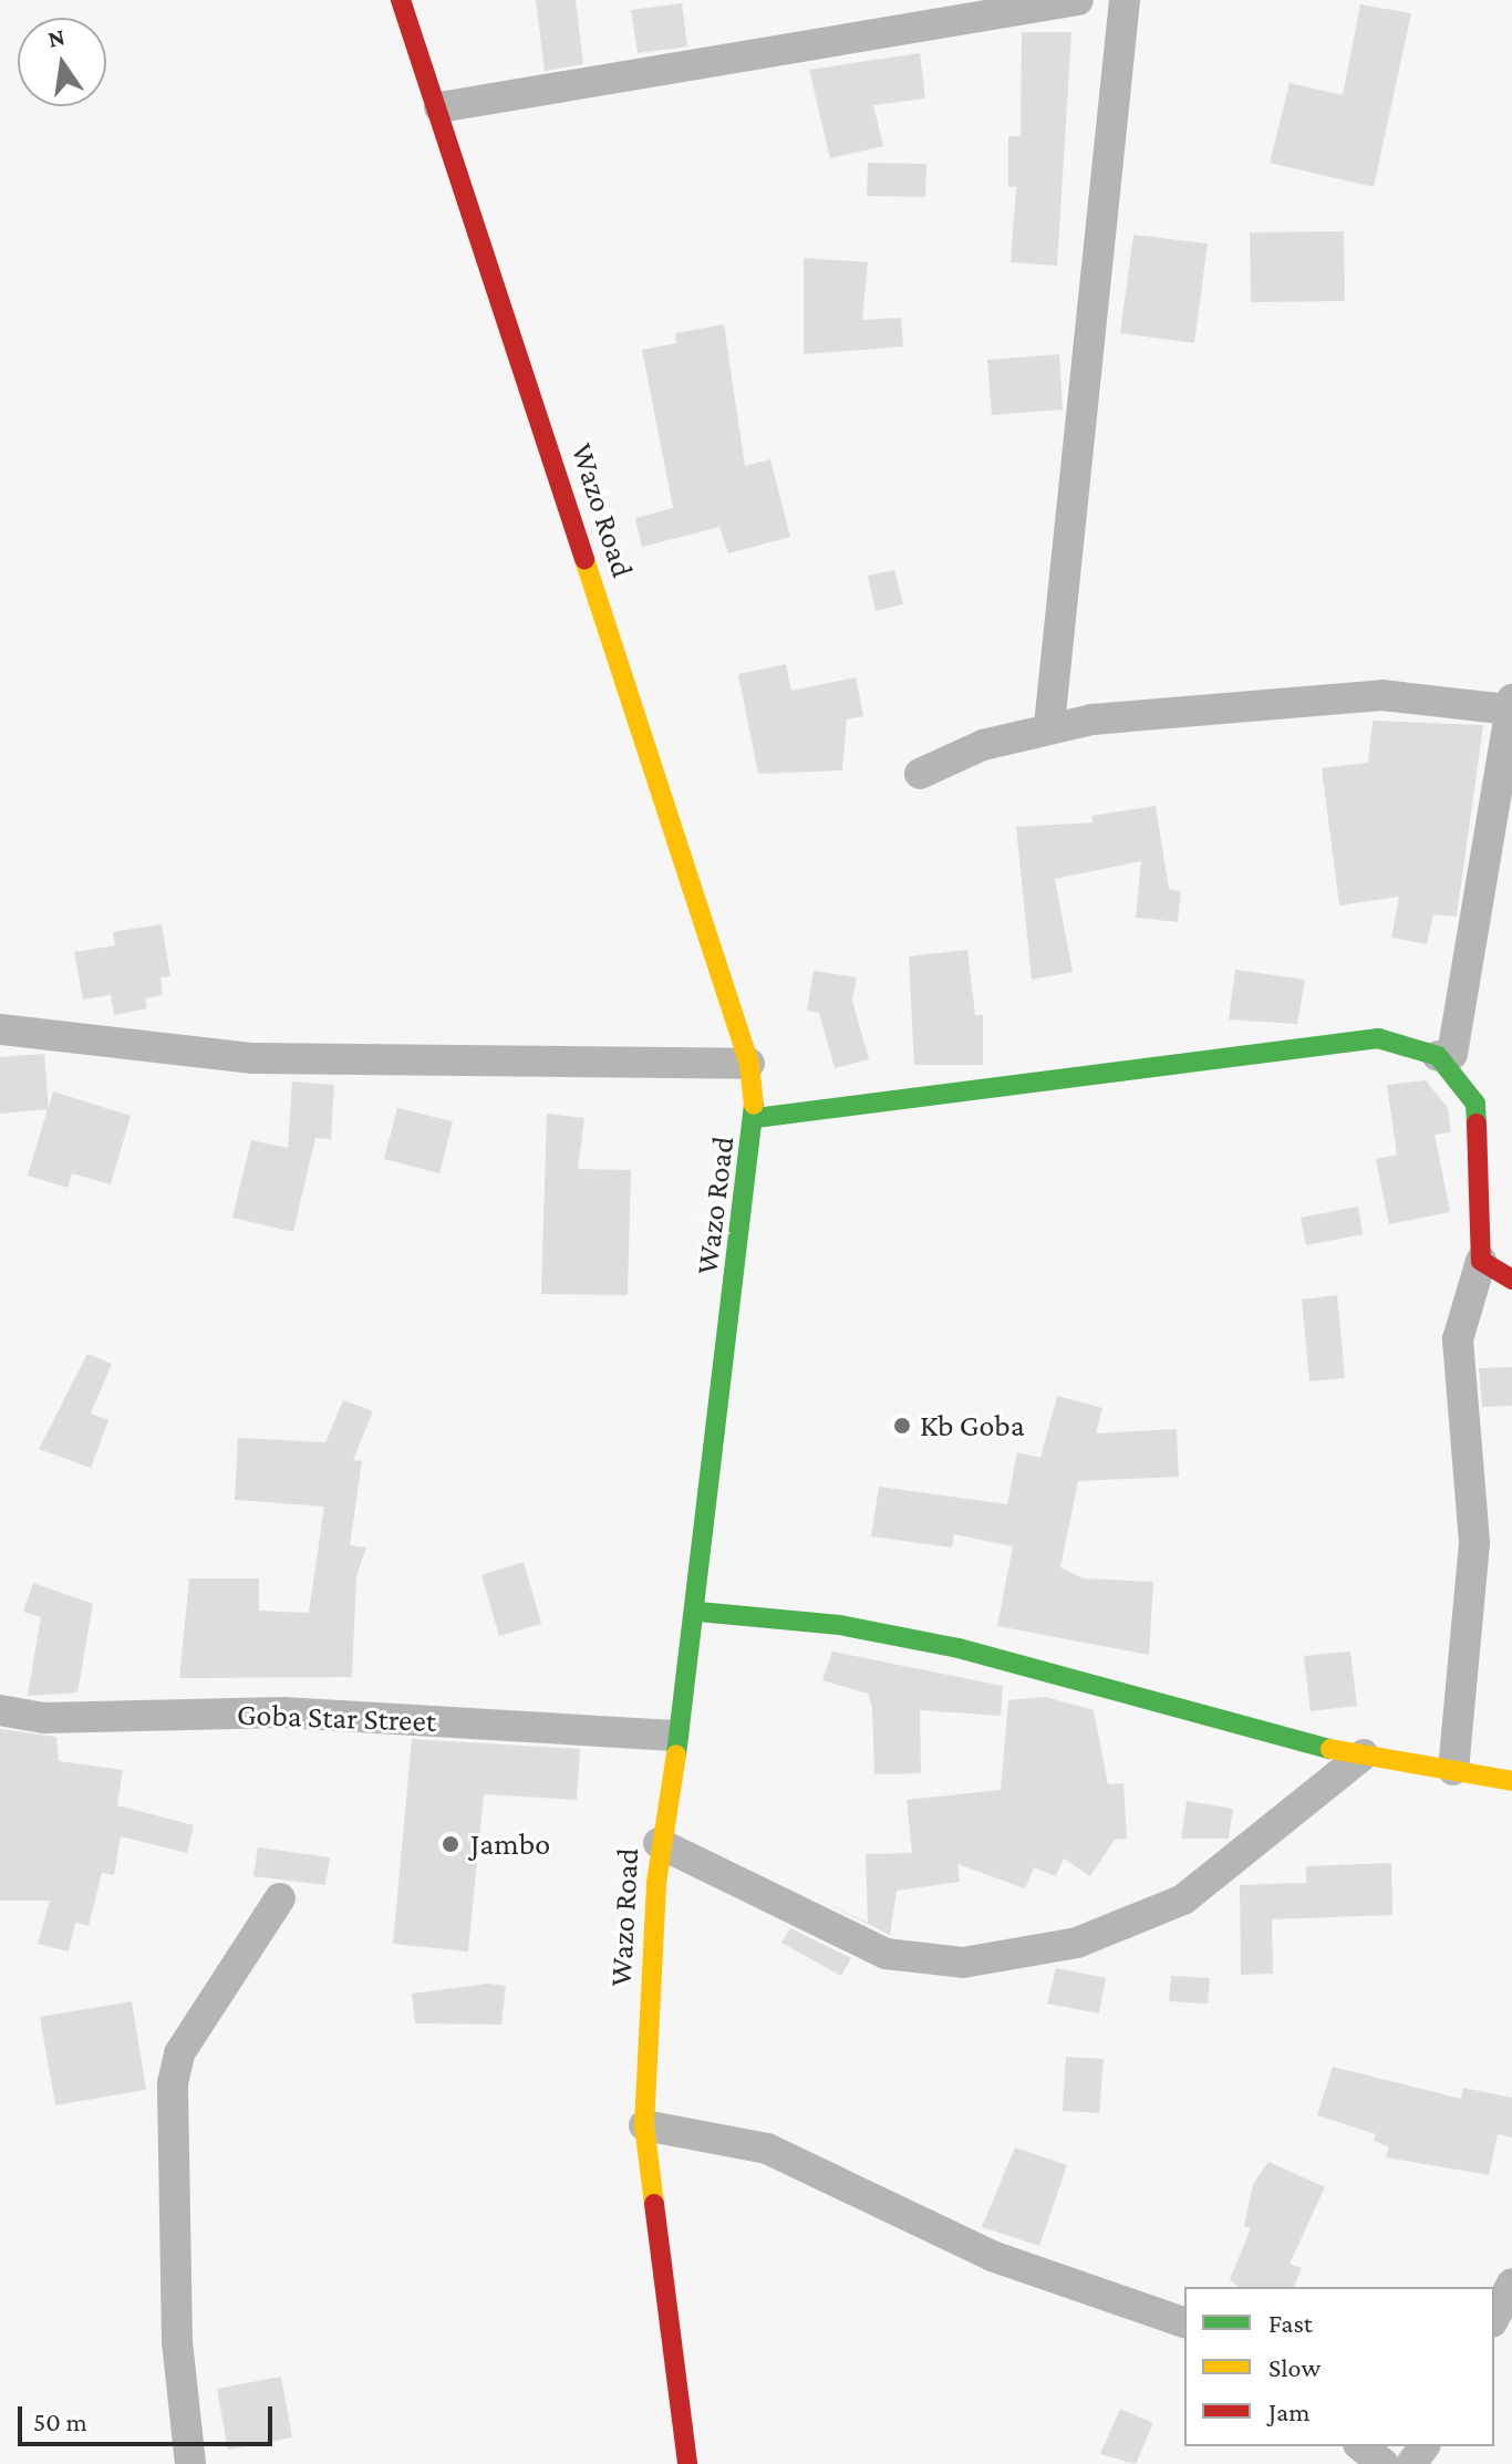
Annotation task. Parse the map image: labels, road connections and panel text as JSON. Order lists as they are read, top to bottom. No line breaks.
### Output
{"streets":{"main road":["Wazo Road"],"street":["Goba Star Street"]},"crossings":[["Wazo Road","Goba Star Street"]],"places":["Kb Goba","Jambo"],"legend":["Fast","Slow","Jam"],"scale_bar":"50 m","north":"top"}
